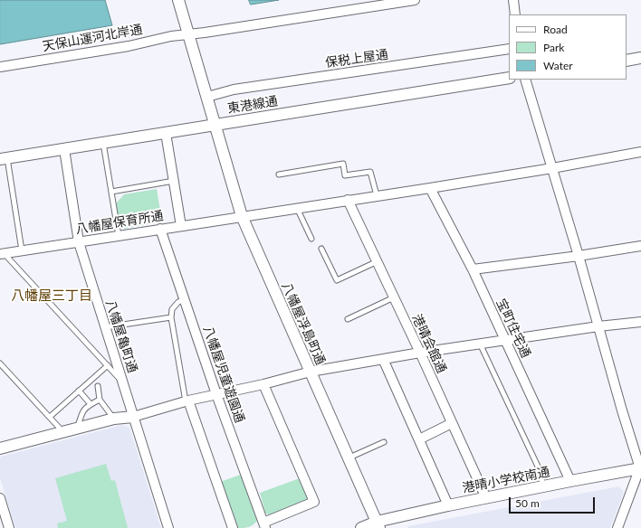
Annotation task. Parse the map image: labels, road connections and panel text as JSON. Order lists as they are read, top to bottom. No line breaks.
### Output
{"streets":{"street":["天保山運河北岸通","保税上屋通","東港線通","八幡屋保育所通","八幡屋浮島町通","宝町住宅通","八幡屋亀町通","港晴会館通","八幡屋児童遊園通","港晴小学校南通"]},"crossings":[["天保山運河北岸通","八幡屋浮島町通"],["保税上屋通","八幡屋浮島町通"],["東港線通","八幡屋浮島町通"],["東港線通","八幡屋亀町通"],["八幡屋保育所通","八幡屋浮島町通"],["八幡屋保育所通","宝町住宅通"],["八幡屋保育所通","八幡屋亀町通"],["八幡屋保育所通","港晴会館通"],["八幡屋保育所通","八幡屋児童遊園通"],["八幡屋浮島町通","港晴小学校南通"],["宝町住宅通","港晴小学校南通"],["港晴会館通","港晴小学校南通"]],"districts":["八幡屋三丁目"],"legend":["Road","Park","Water"],"scale_bar":"50 m"}
